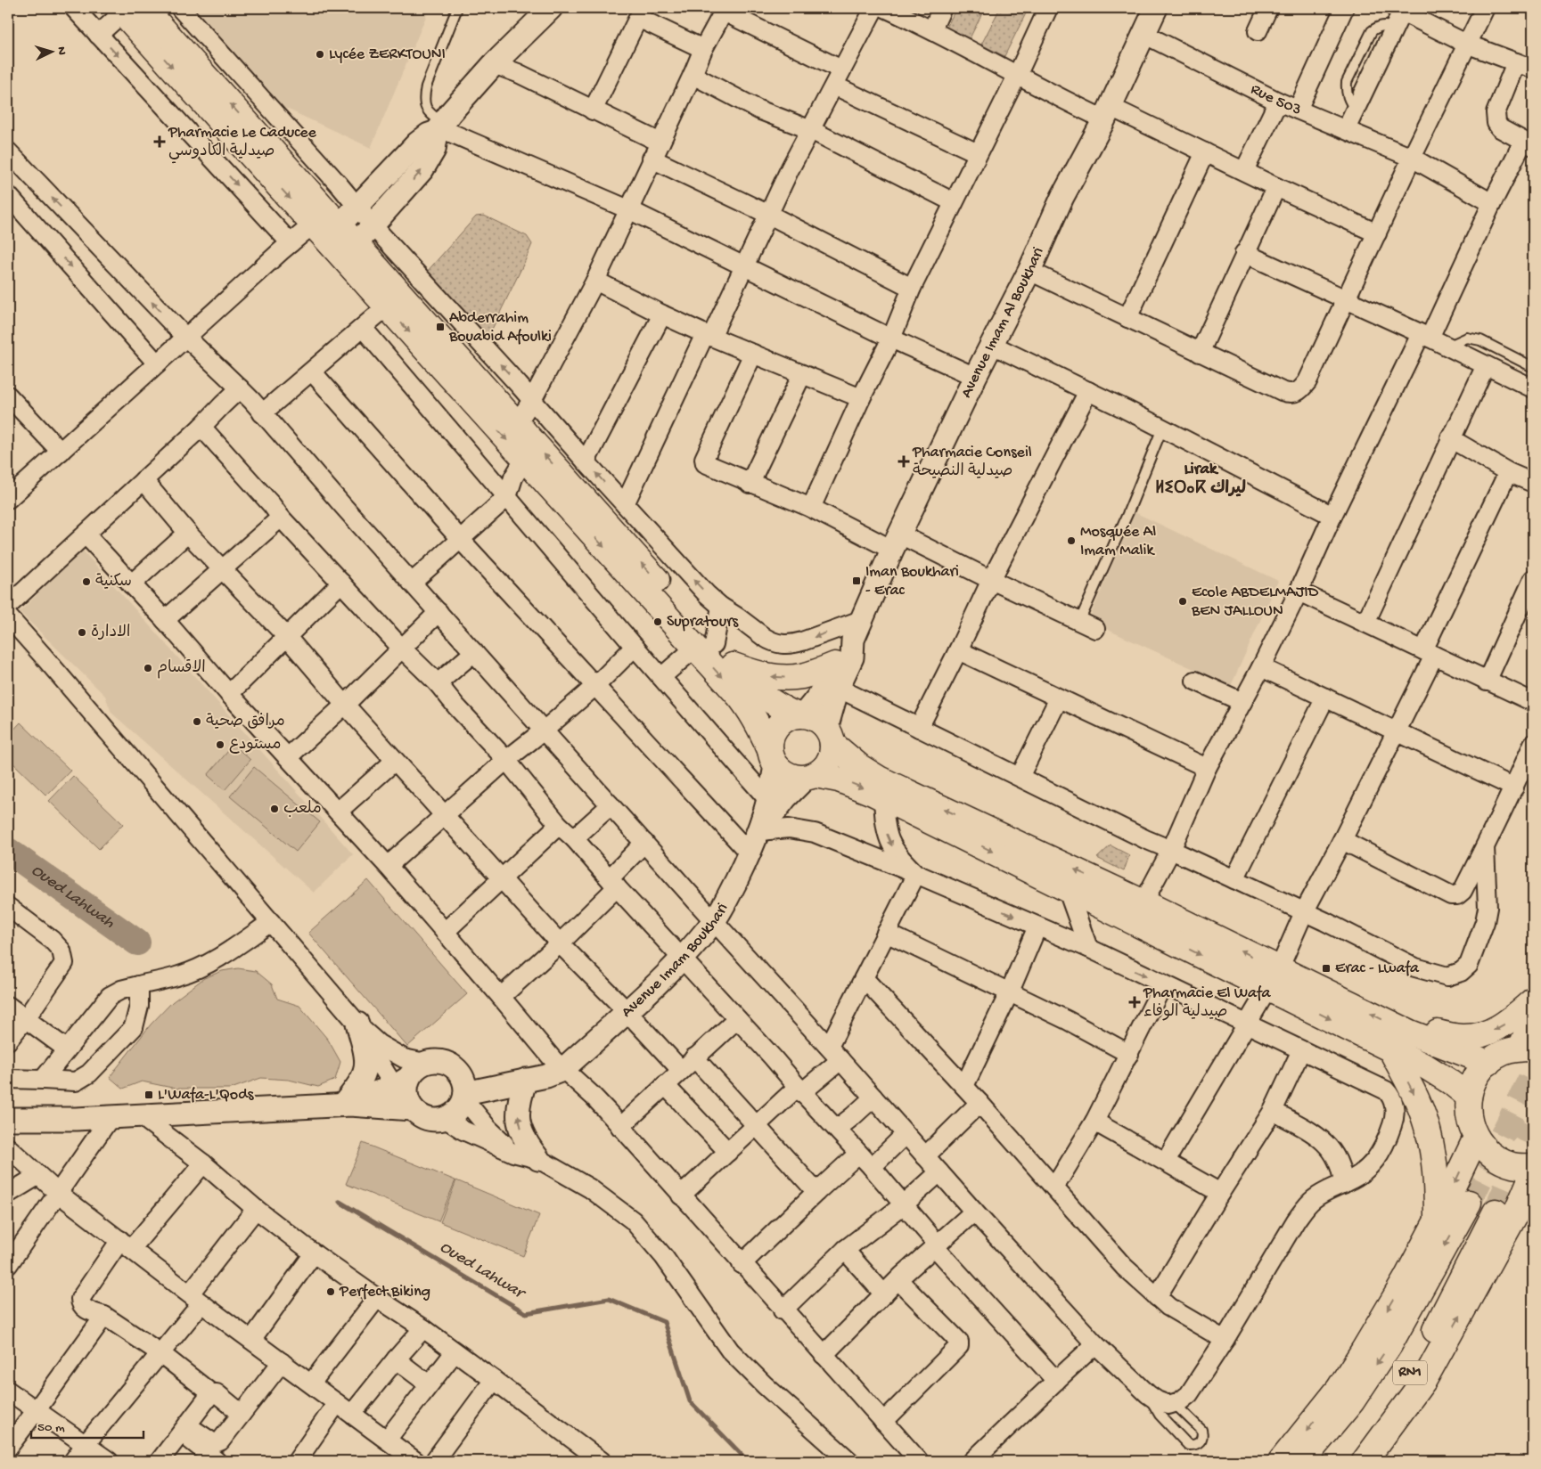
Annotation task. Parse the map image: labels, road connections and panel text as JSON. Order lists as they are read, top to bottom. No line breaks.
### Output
{"streets":{"main road":["RN1"],"street":["Rue 503","Avenue Imam Al Boukhari","Avenue Imam Boukhari"]},"crossings":[["Rue 503","Avenue Imam Al Boukhari"],["Avenue Imam Al Boukhari","Avenue Imam Boukhari"]],"districts":["Lirak ⵍⵉⵔⴰⴽ ليراك"],"water":["Oued Lahwah","Oued Lahwar"],"places":{"other":["Lycée ZERKTOUNI","Mosquée Al Imam Malik","سكنية","Ecole ABDELMAJID BEN JALLOUN","Supratours","الادارة","الاقسام","مرافق صحية","مستودع","ملعب","Perfect Biking"],"health":["Pharmacie Le Caducee صيدلية الكادوسي","Pharmacie Conseil صيدلية النصيحة","Pharmacie El Wafa صيدلية الوفاء"],"transit":["Abderrahim Bouabid Afoulki","Iman Boukhari - Erac","Erac - Lwafa","L'Wafa-L'Qods"]},"scale_bar":"50 m","north":"right"}
